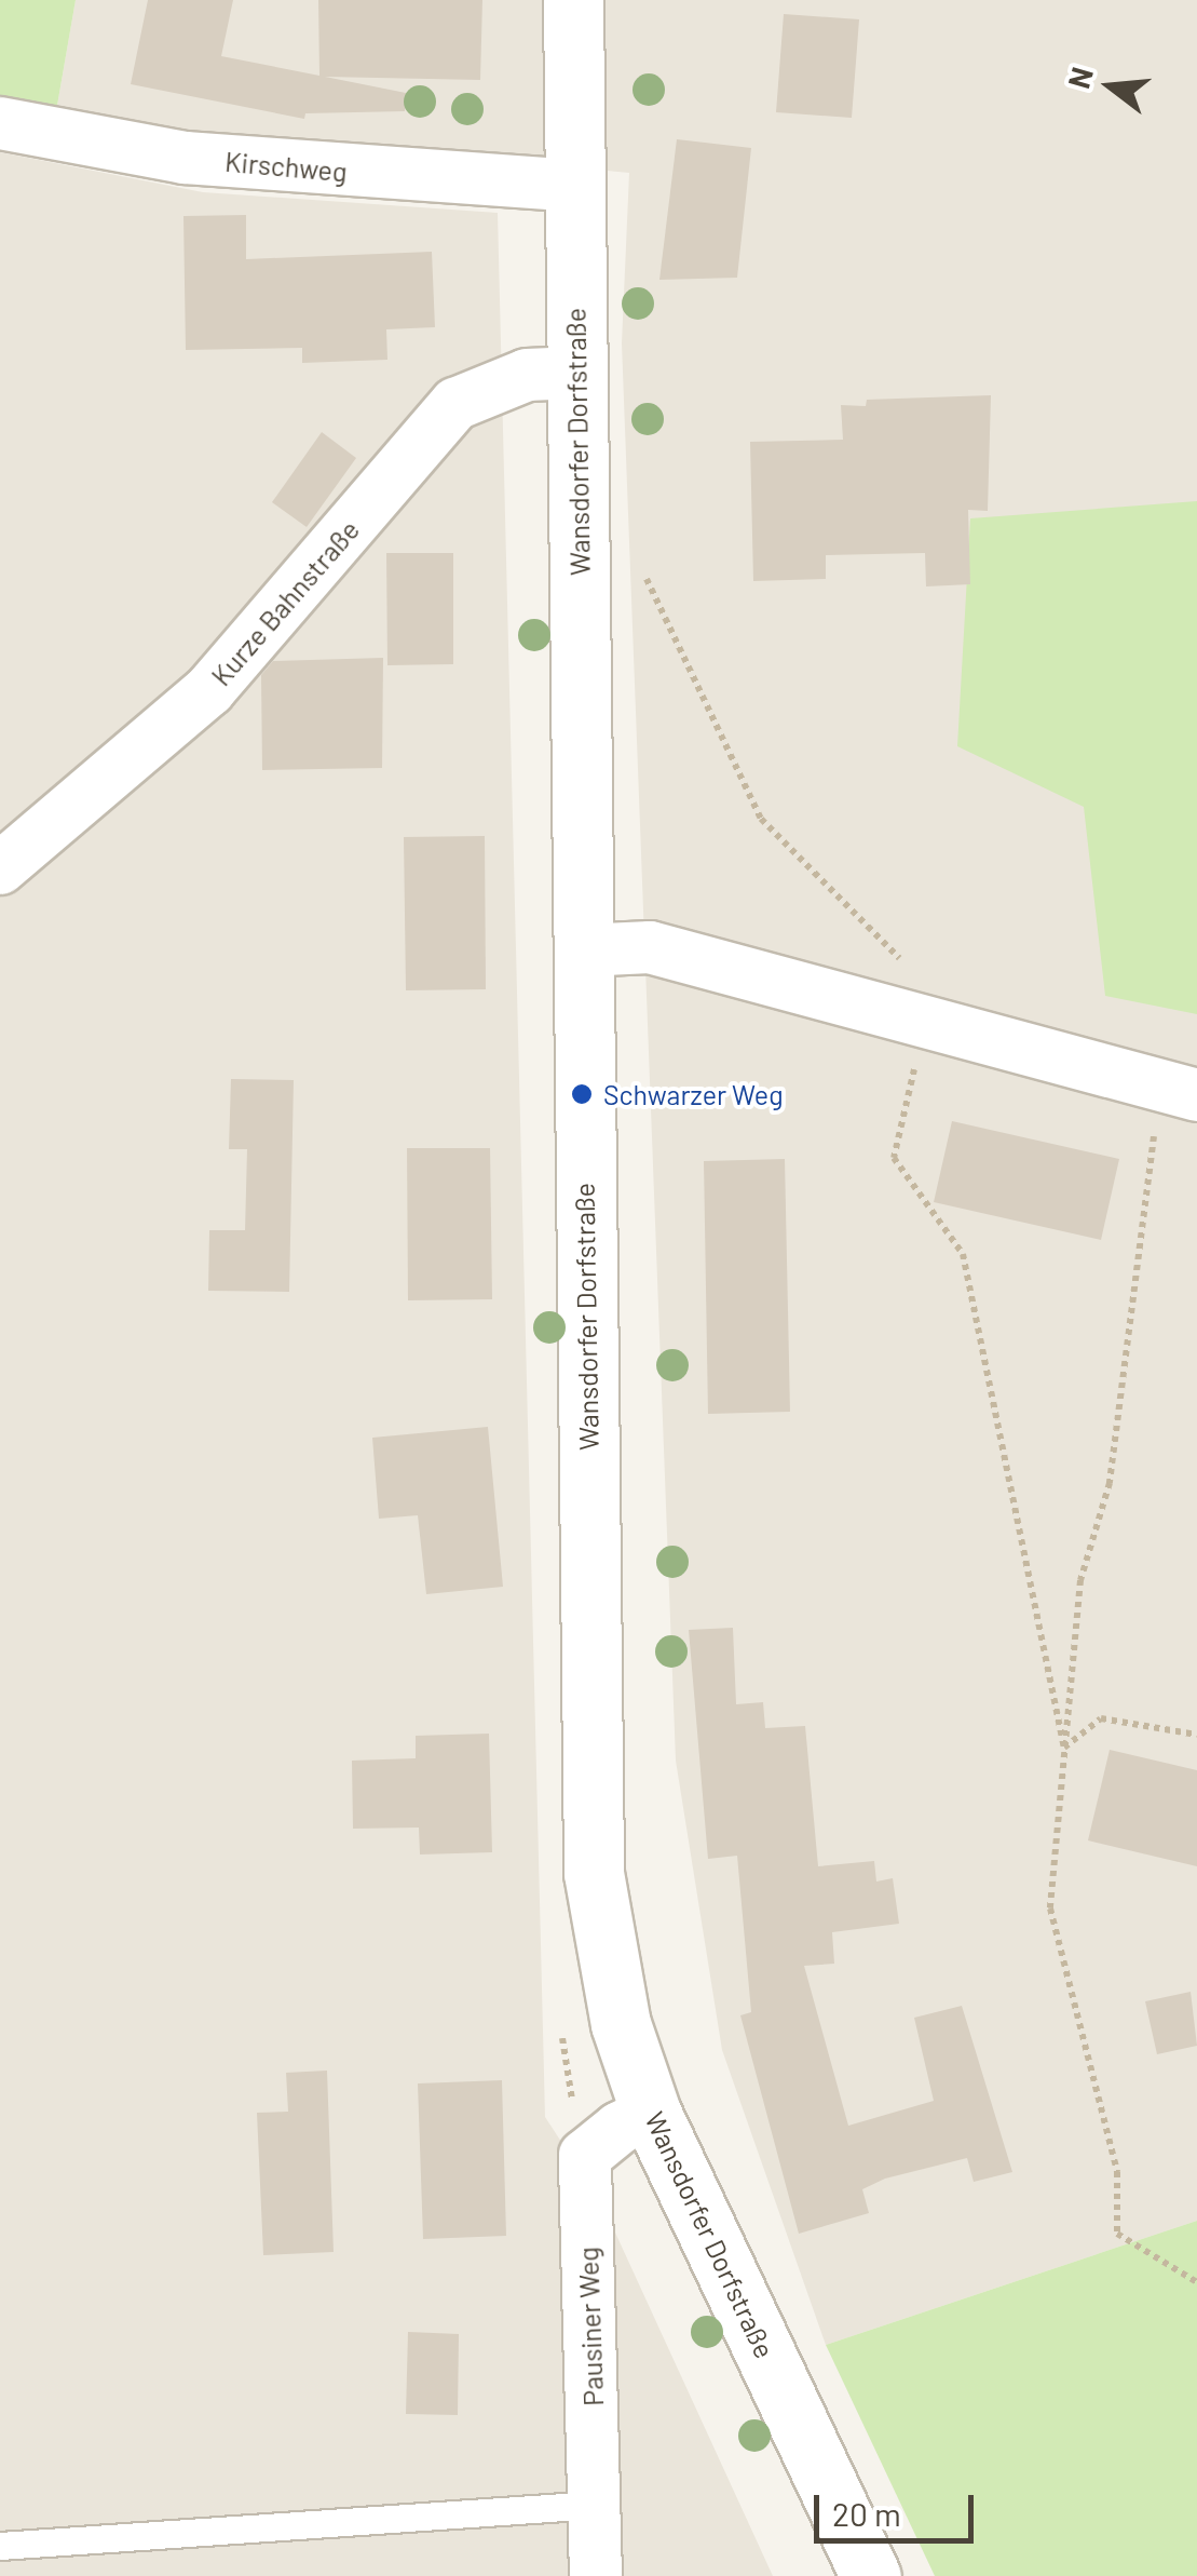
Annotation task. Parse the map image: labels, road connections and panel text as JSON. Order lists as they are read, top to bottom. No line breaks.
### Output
{"streets":{"street":["Kirschweg","Wansdorfer Dorfstraße","Kurze Bahnstraße","Pausiner Weg"]},"crossings":[["Kirschweg","Wansdorfer Dorfstraße"],["Wansdorfer Dorfstraße","Kurze Bahnstraße"],["Wansdorfer Dorfstraße","Pausiner Weg"]],"places":["Schwarzer Weg"],"scale_bar":"20 m","north":"left"}
